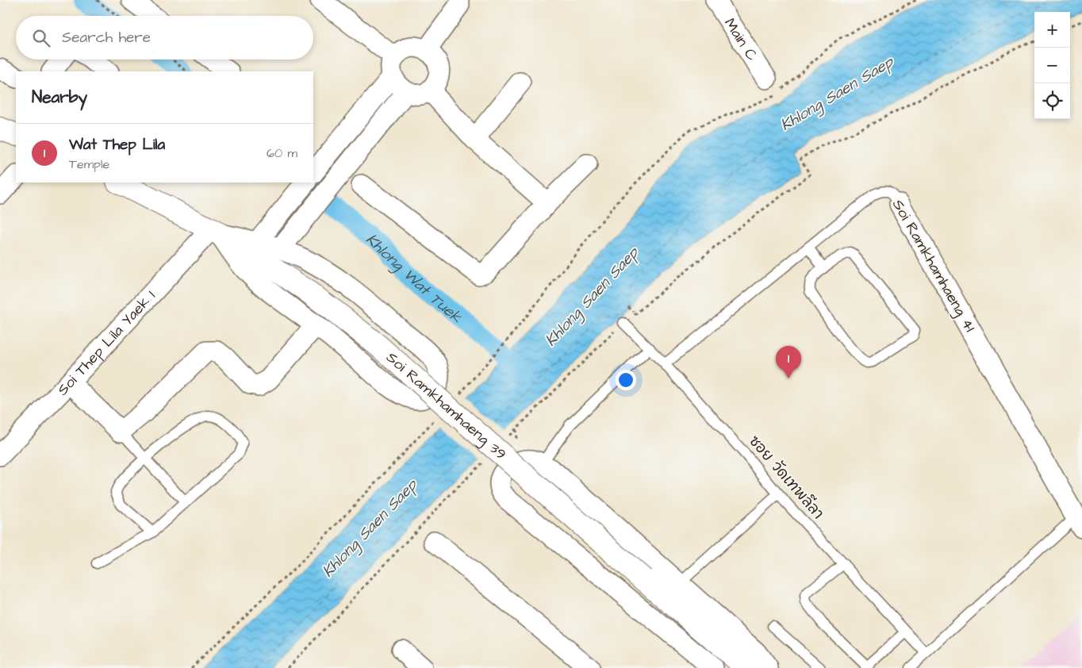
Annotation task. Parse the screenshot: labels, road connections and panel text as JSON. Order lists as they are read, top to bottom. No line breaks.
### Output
{"streets":{"main road":["Soi Ramkhamhaeng 39"],"street":["Main C","Soi Ramkhamhaeng 41","Soi Thep Lila Yaek 1"],"lane":["ซอย วัดเทพลีลา"]},"crossings":[["Soi Ramkhamhaeng 41","ซอย วัดเทพลีลา"],["Soi Thep Lila Yaek 1","Soi Ramkhamhaeng 39"]],"water":["Khlong Saen Saep","Khlong Wat Tuek"],"page":{"map_buttons":["+","−"],"search":"Search here","heading":"Nearby","list":[{"mark":"1","name":"Wat Thep Lila","note":"Temple","value":"60 m"}],"pins":"1"}}
